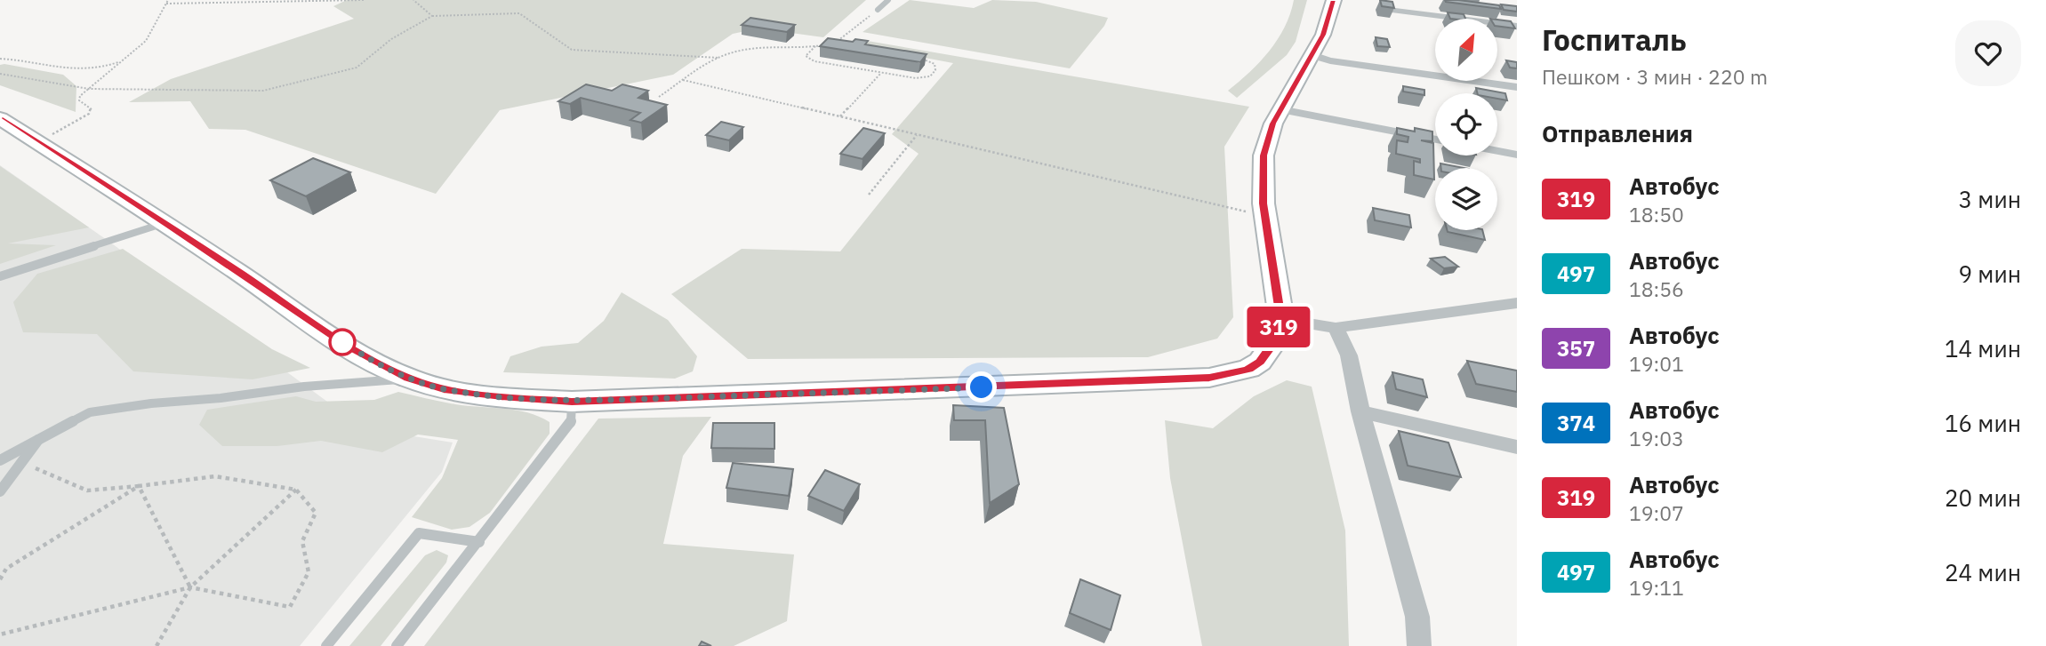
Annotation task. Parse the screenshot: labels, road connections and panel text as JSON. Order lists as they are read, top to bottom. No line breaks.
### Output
{"lines":["bus line 319"],"north":"top right","page":{"on_map":"319","heading":[["Госпиталь","Пешком · 3 мин · 220 m"],"Отправления"],"list":[{"mark":"319","name":"Автобус","note":"18:50","value":"3 мин"},{"mark":"497","name":"Автобус","note":"18:56","value":"9 мин"},{"mark":"357","name":"Автобус","note":"19:01","value":"14 мин"},{"mark":"374","name":"Автобус","note":"19:03","value":"16 мин"},{"mark":"319","name":"Автобус","note":"19:07","value":"20 мин"},{"mark":"497","name":"Автобус","note":"19:11","value":"24 мин"}]}}
